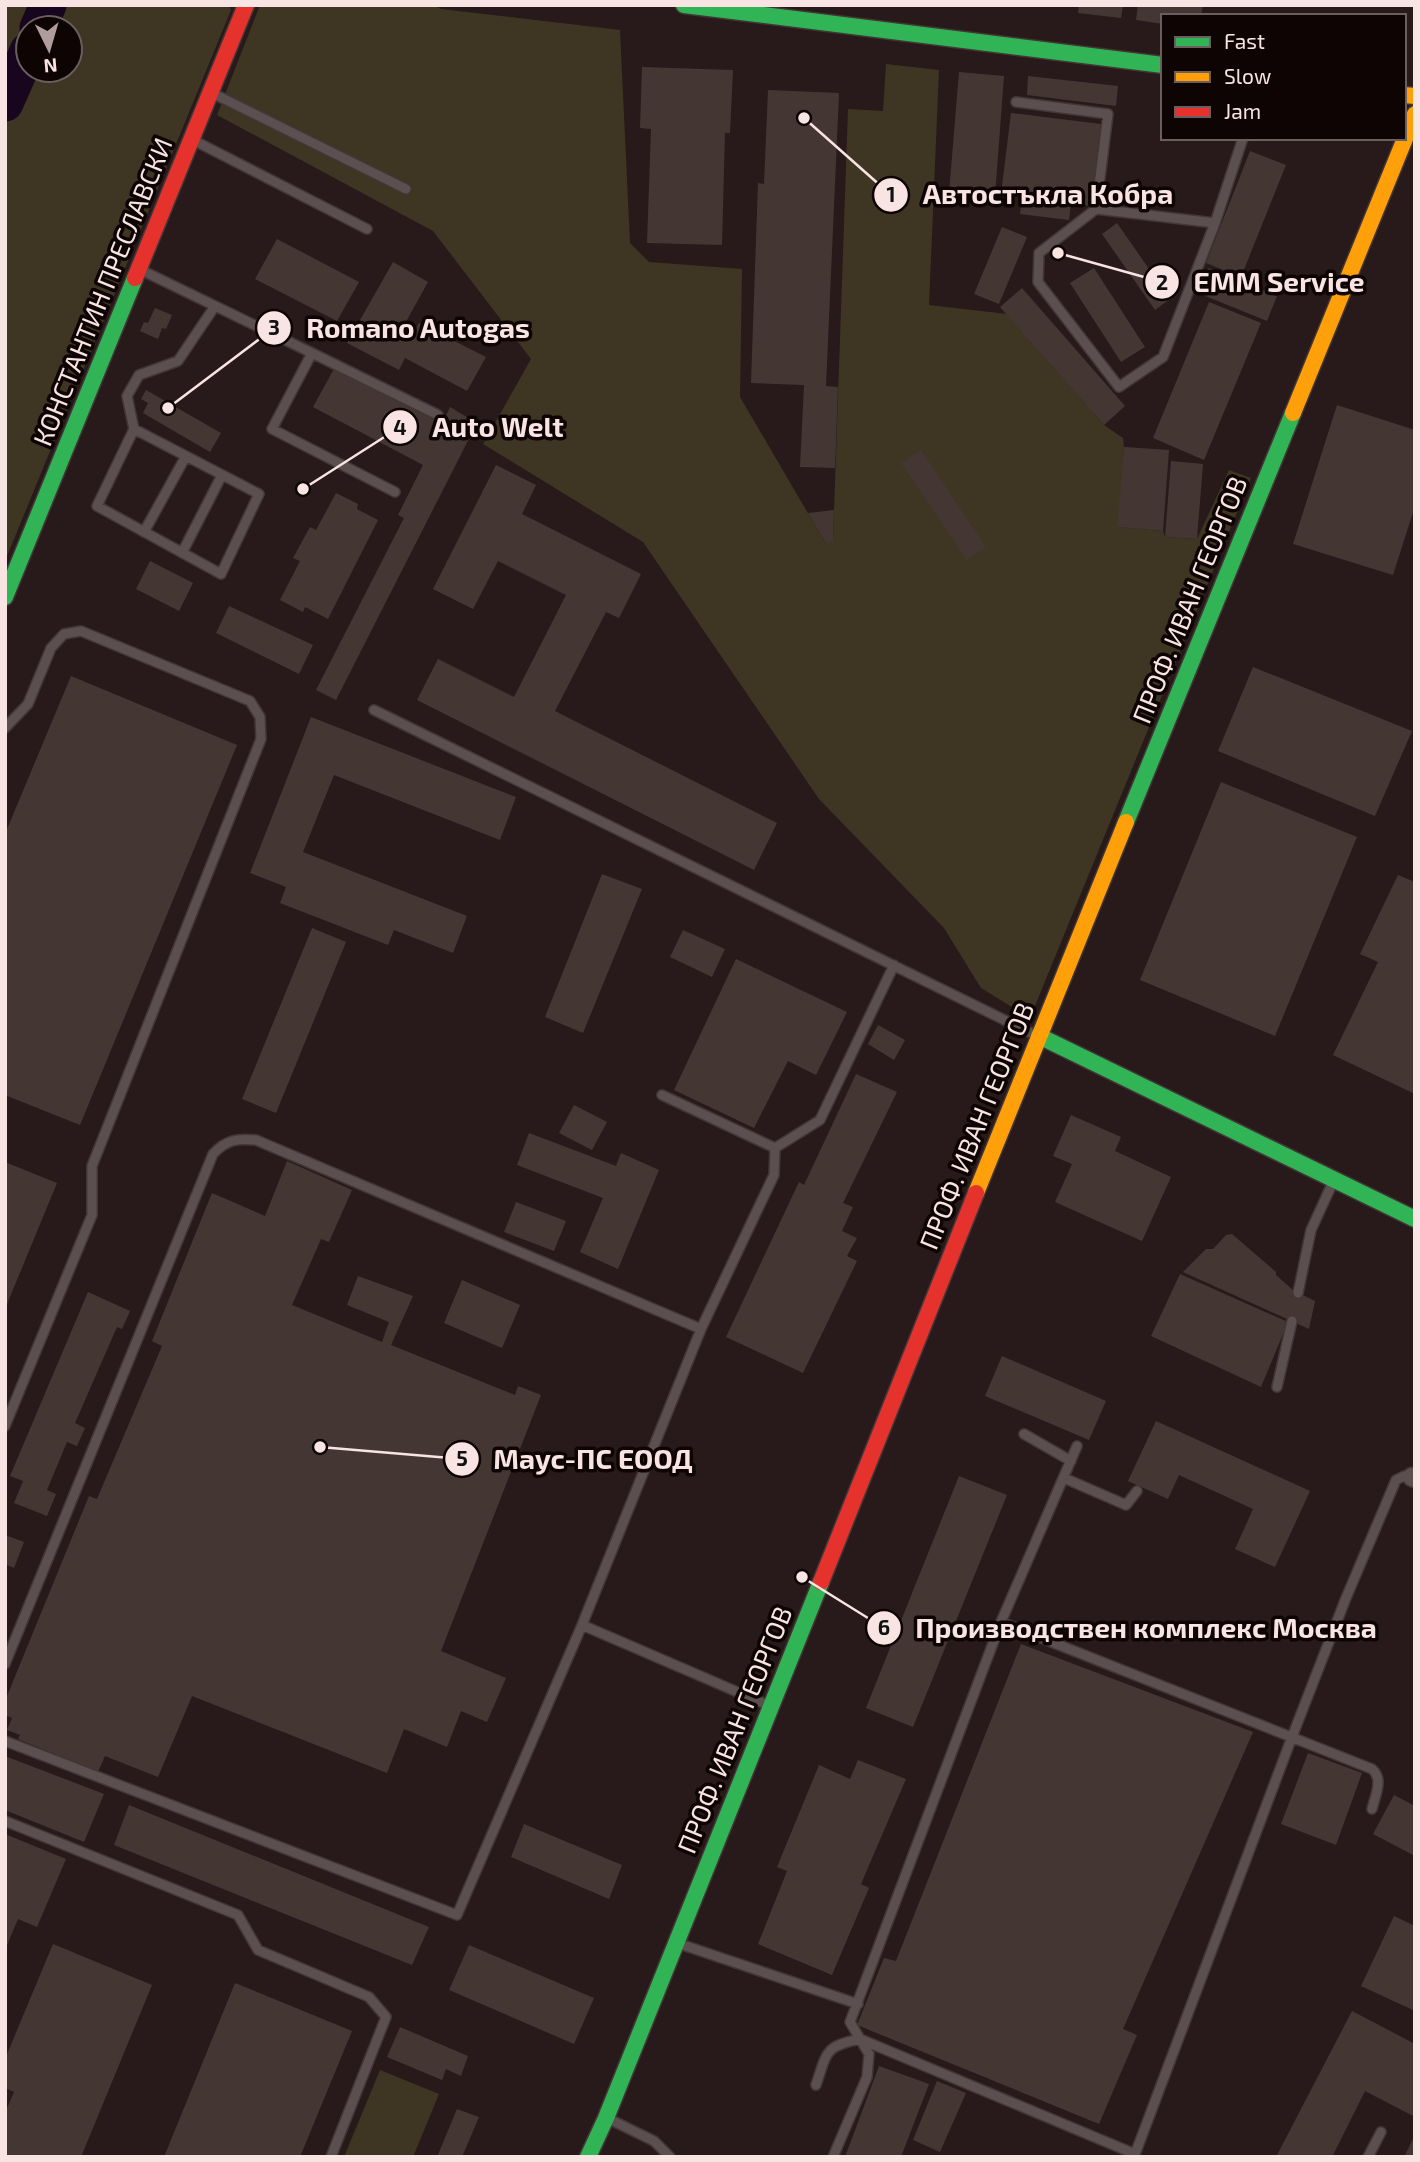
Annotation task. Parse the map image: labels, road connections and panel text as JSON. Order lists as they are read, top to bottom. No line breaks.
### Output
{"streets":{"street":["КОНСТАНТИН ПРЕСЛАВСКИ","ПРОФ. ИВАН ГЕОРГОВ"]},"places":["Автостъкла Кобра","EMM Service","Romano Autogas","Auto Welt","Маус-ПС ЕООД","Производствен комплекс Москва"],"legend":["Fast","Slow","Jam"],"north":"bottom"}
